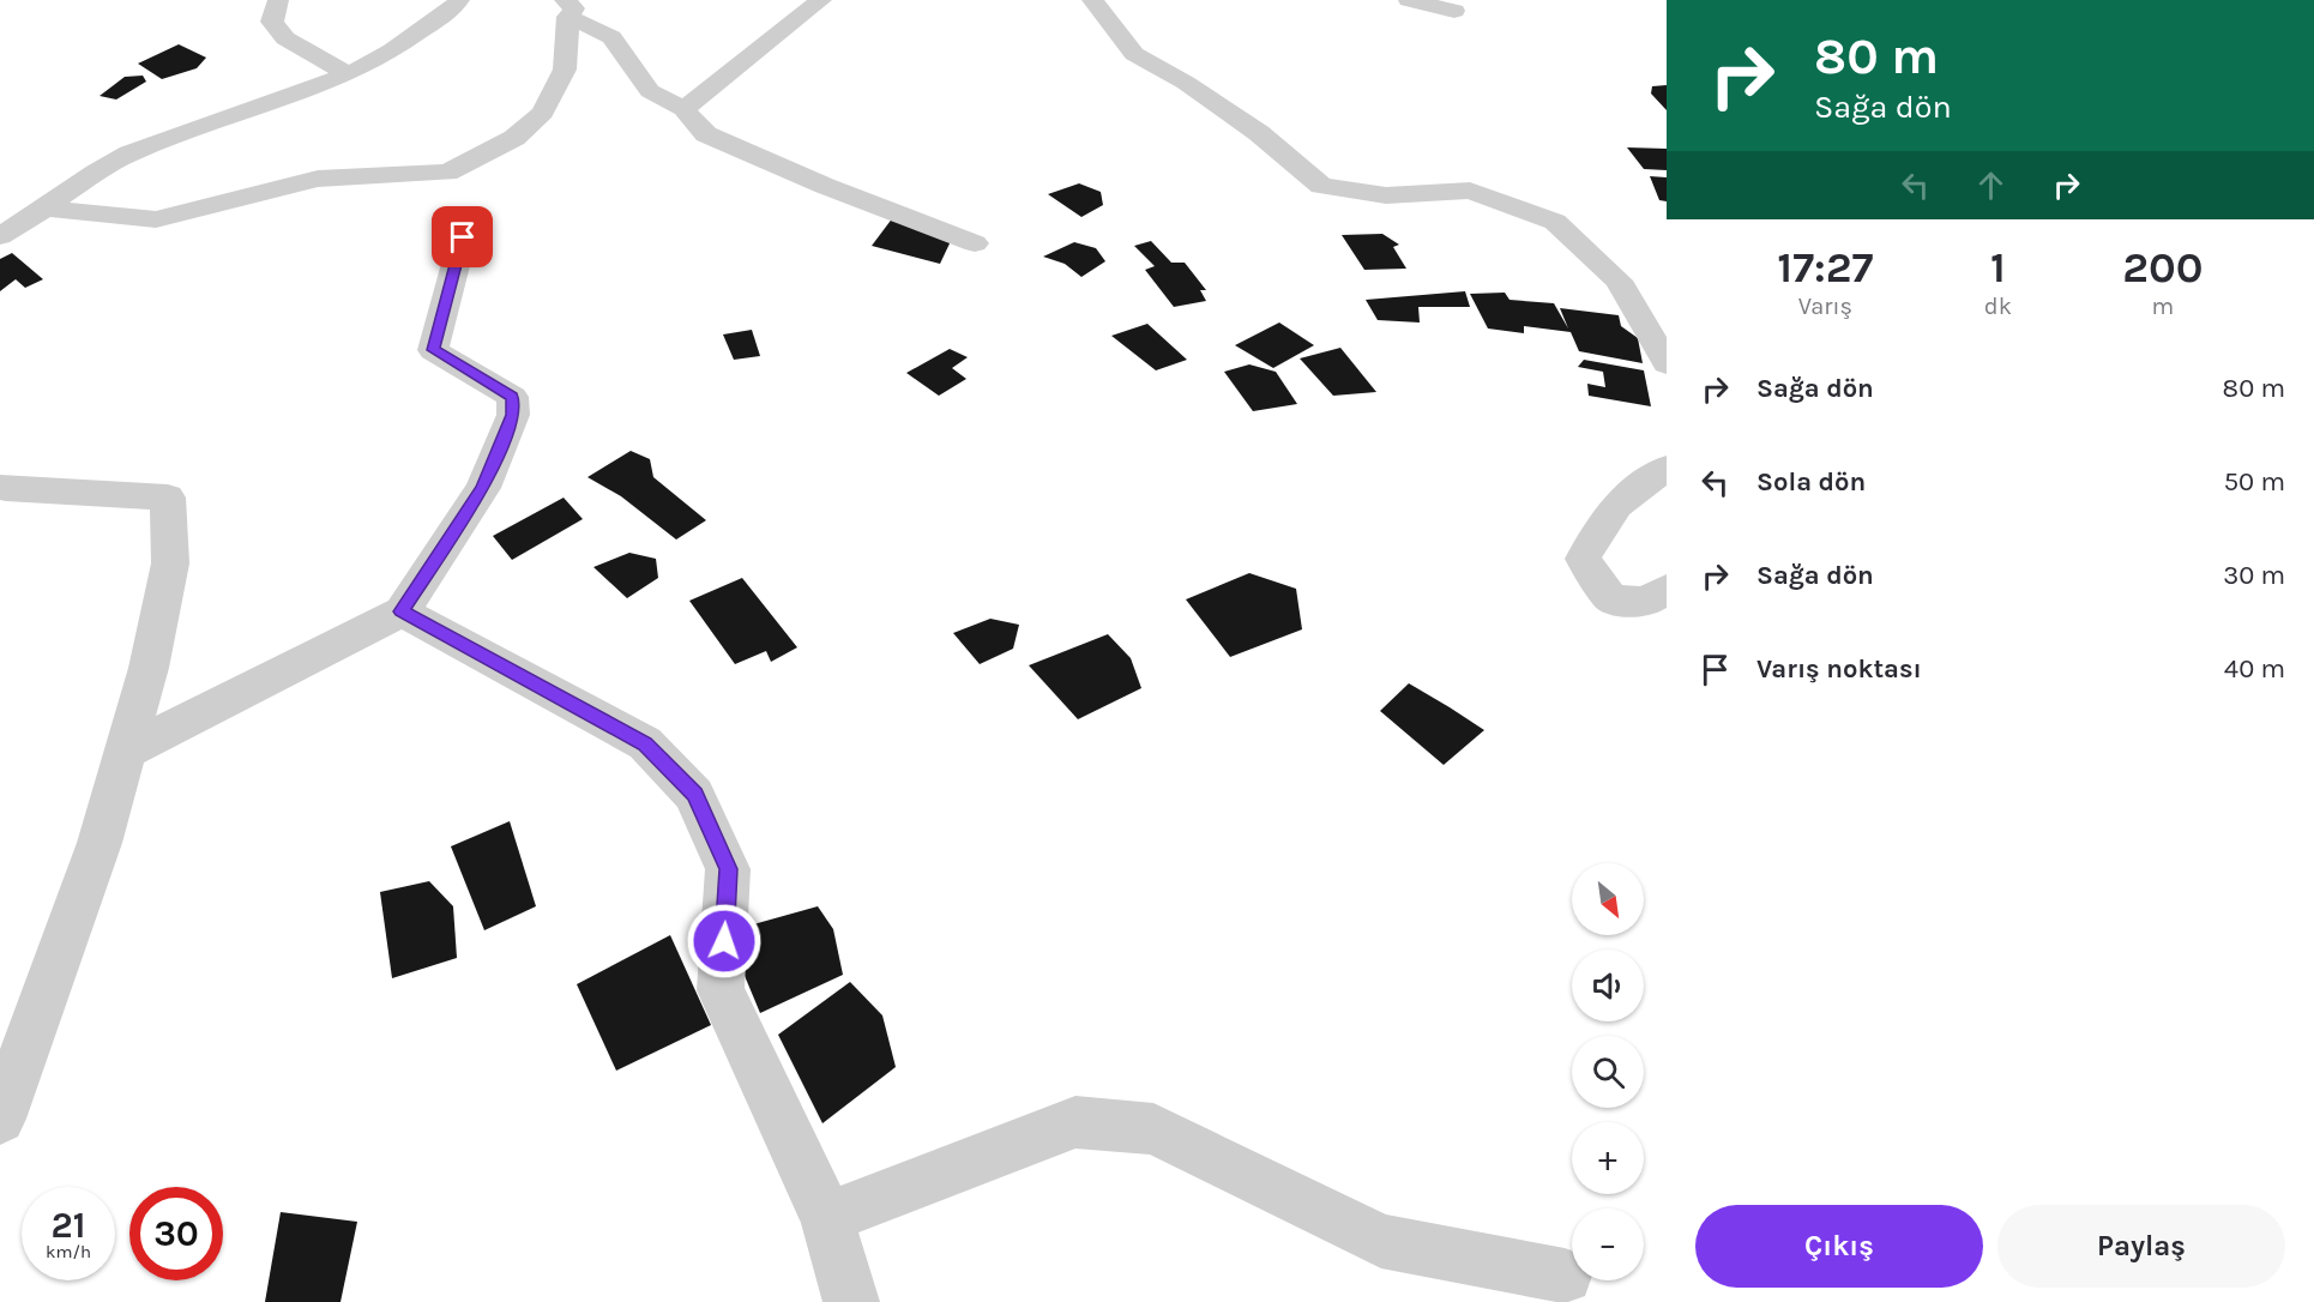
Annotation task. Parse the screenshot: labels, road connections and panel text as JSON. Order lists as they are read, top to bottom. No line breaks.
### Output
{"north":"bottom right","page":{"turn":["80 m","Sağa dön"],"eta":["17:27","Varış","1","dk","200","m"],"list":[{"name":"Sağa dön","value":"80 m"},{"name":"Sola dön","value":"50 m"},{"name":"Sağa dön","value":"30 m"},{"name":"Varış noktası","value":"40 m"}],"map_buttons":["+","−"],"speed":"21 km/h","limit":"30","buttons":["Çıkış","Paylaş"]}}
